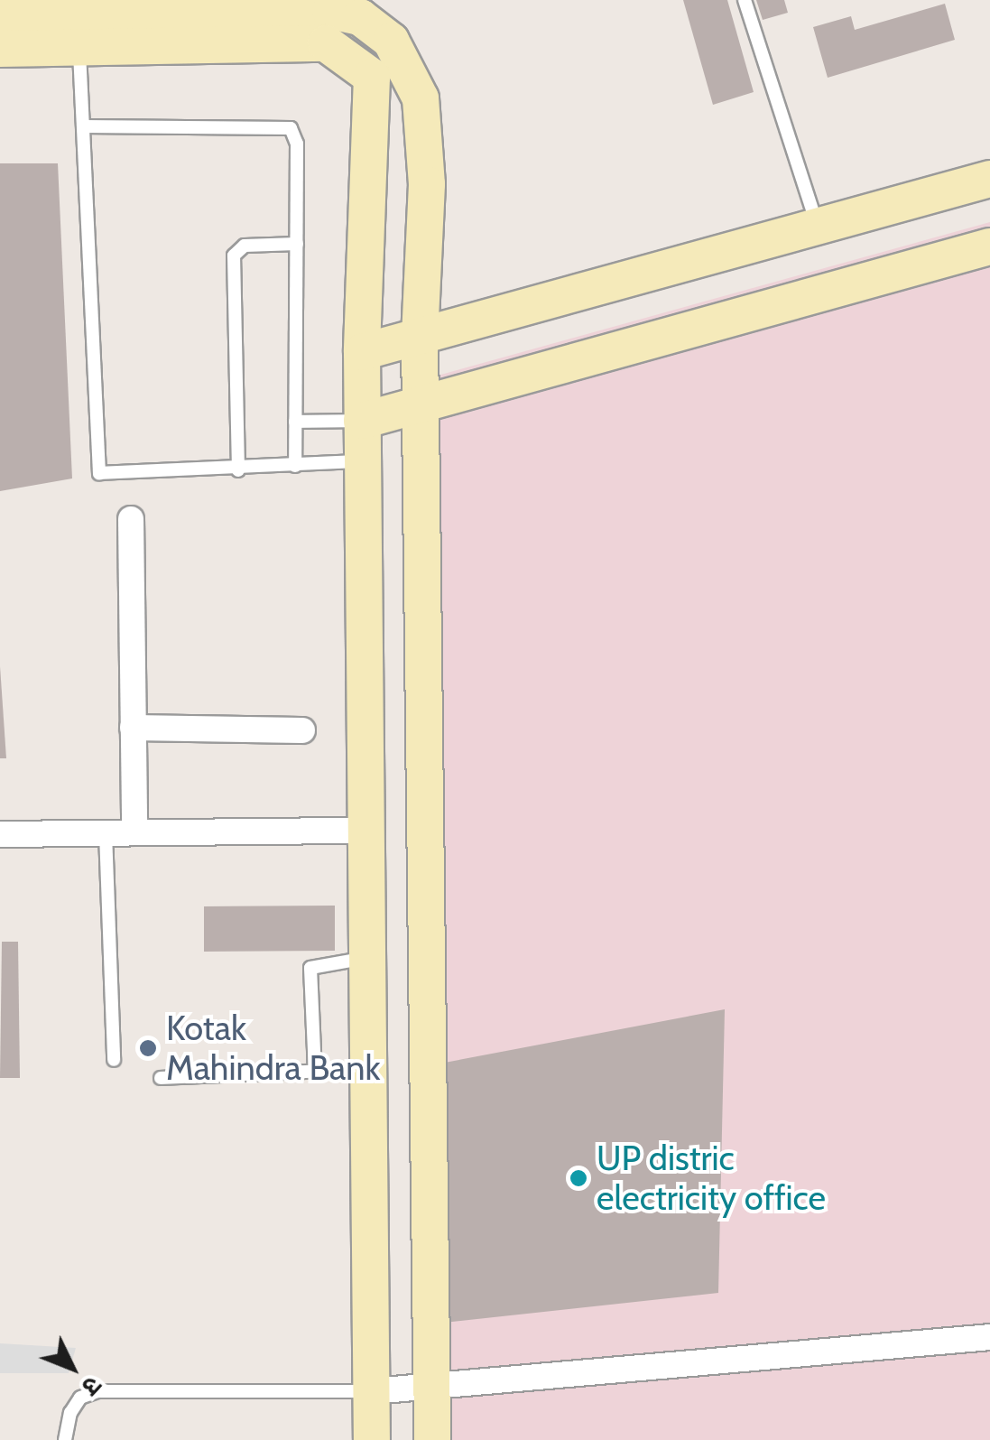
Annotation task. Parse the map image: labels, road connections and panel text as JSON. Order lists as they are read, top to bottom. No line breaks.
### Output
{"places":["Kotak Mahindra Bank","UP distric electricity office"],"north":"bottom right"}
